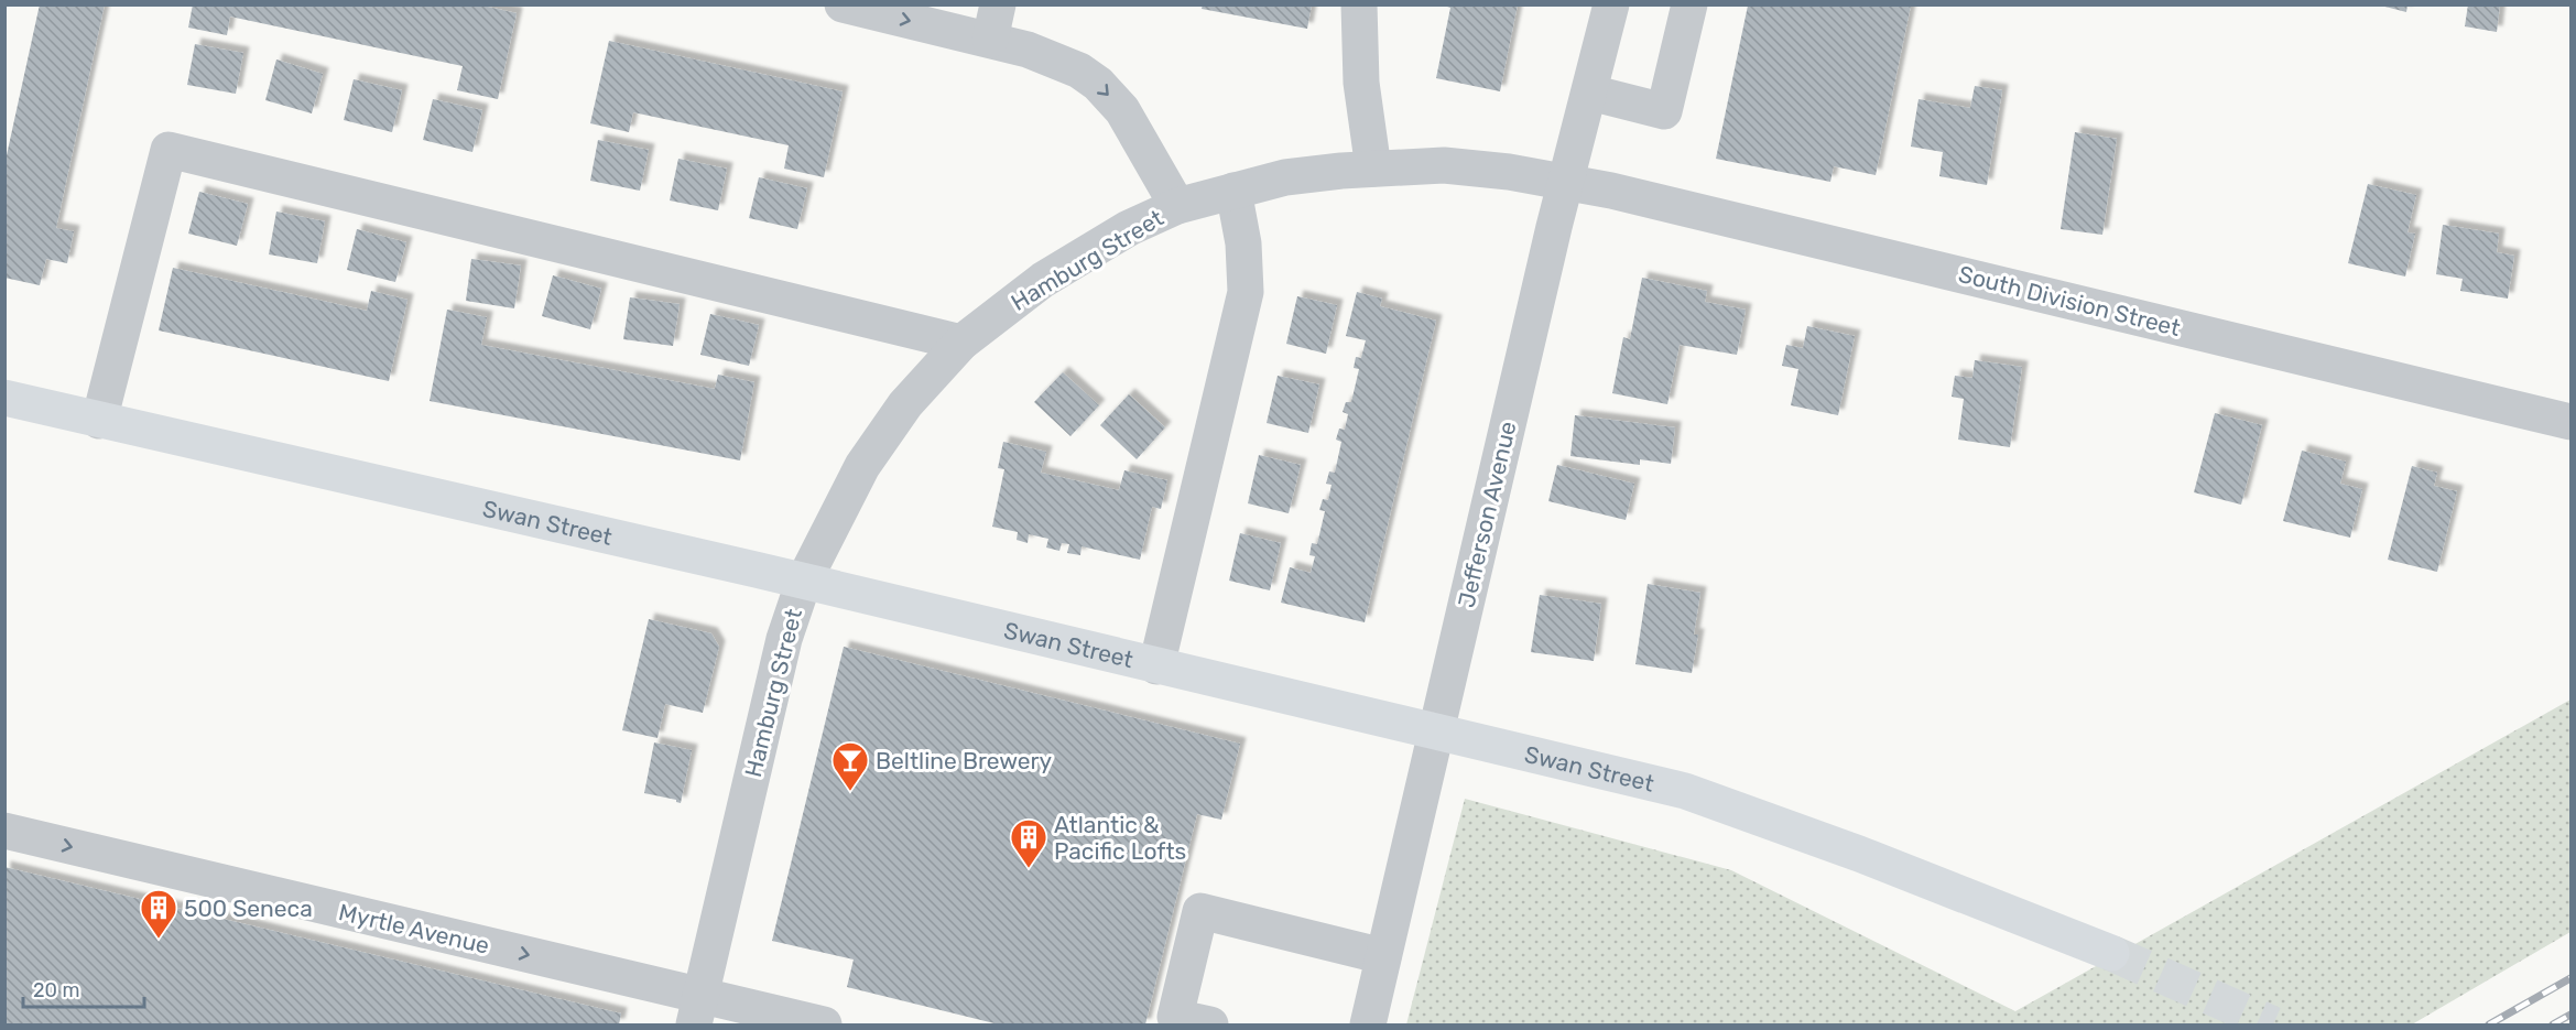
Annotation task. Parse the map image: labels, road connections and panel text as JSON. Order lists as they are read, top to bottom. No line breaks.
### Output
{"streets":{"main road":["Swan Street"],"street":["Hamburg Street","South Division Street","Jefferson Avenue","Myrtle Avenue"]},"crossings":[["Hamburg Street","South Division Street"],["Hamburg Street","Jefferson Avenue"],["Hamburg Street","Swan Street"],["Hamburg Street","Myrtle Avenue"],["South Division Street","Jefferson Avenue"],["Jefferson Avenue","Swan Street"]],"one_way":["Myrtle Avenue"],"places":{"bar":["Beltline Brewery"],"building":["Atlantic & Pacific Lofts","500 Seneca"]},"scale_bar":"20 m"}
